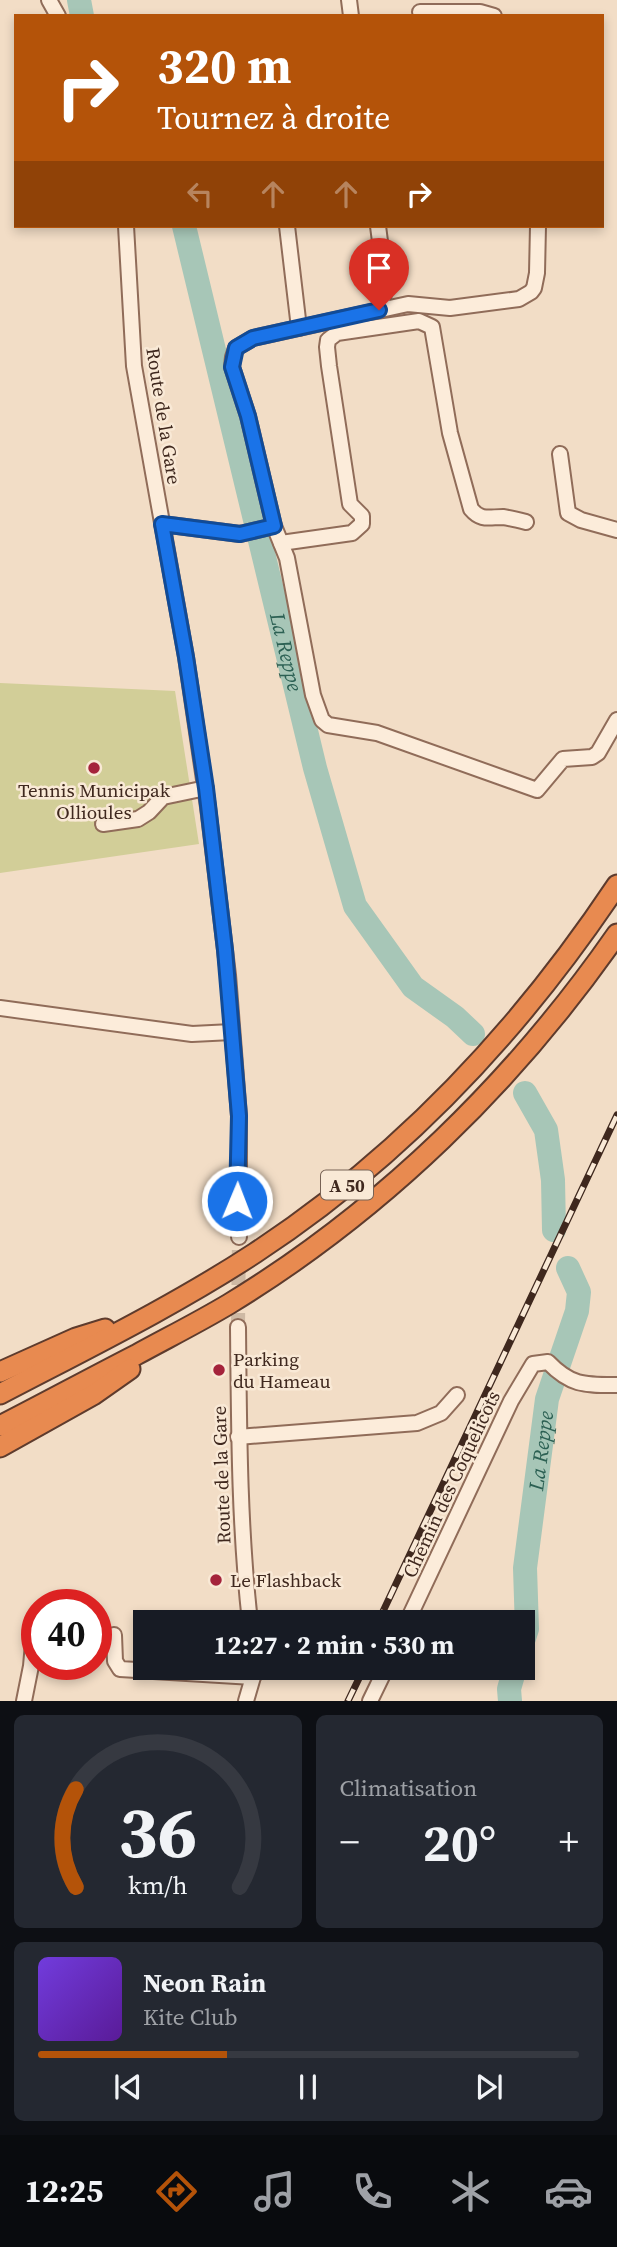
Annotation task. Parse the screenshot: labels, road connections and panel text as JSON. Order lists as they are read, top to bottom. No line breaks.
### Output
{"streets":{"highway":["A 50"],"street":["Route de la Gare","Chemin des Coquelicots"]},"water":["La Reppe"],"places":["Tennis Municipak Ollioules","Parking du Hameau","Le Flashback"],"page":{"turn":["320 m","Tournez à droite"],"limit":"40","trip":"12:27 · 2 min · 530 m","tile":"Climatisation","heat":["−","20°","+"],"song":["Neon Rain","Kite Club"],"tabs":"12:25","gauge":["36","km/h"]}}
